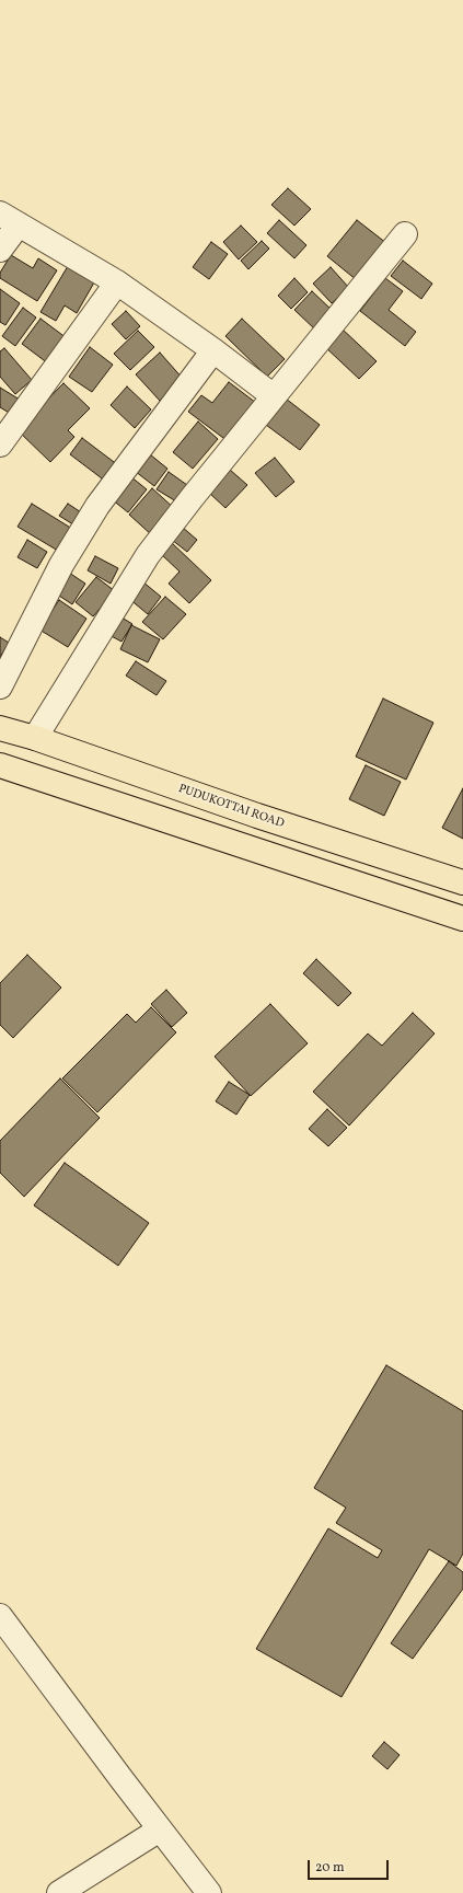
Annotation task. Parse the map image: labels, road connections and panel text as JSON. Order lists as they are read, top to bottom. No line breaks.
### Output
{"streets":{"highway":["PUDUKOTTAI ROAD"]},"scale_bar":"20 m"}
